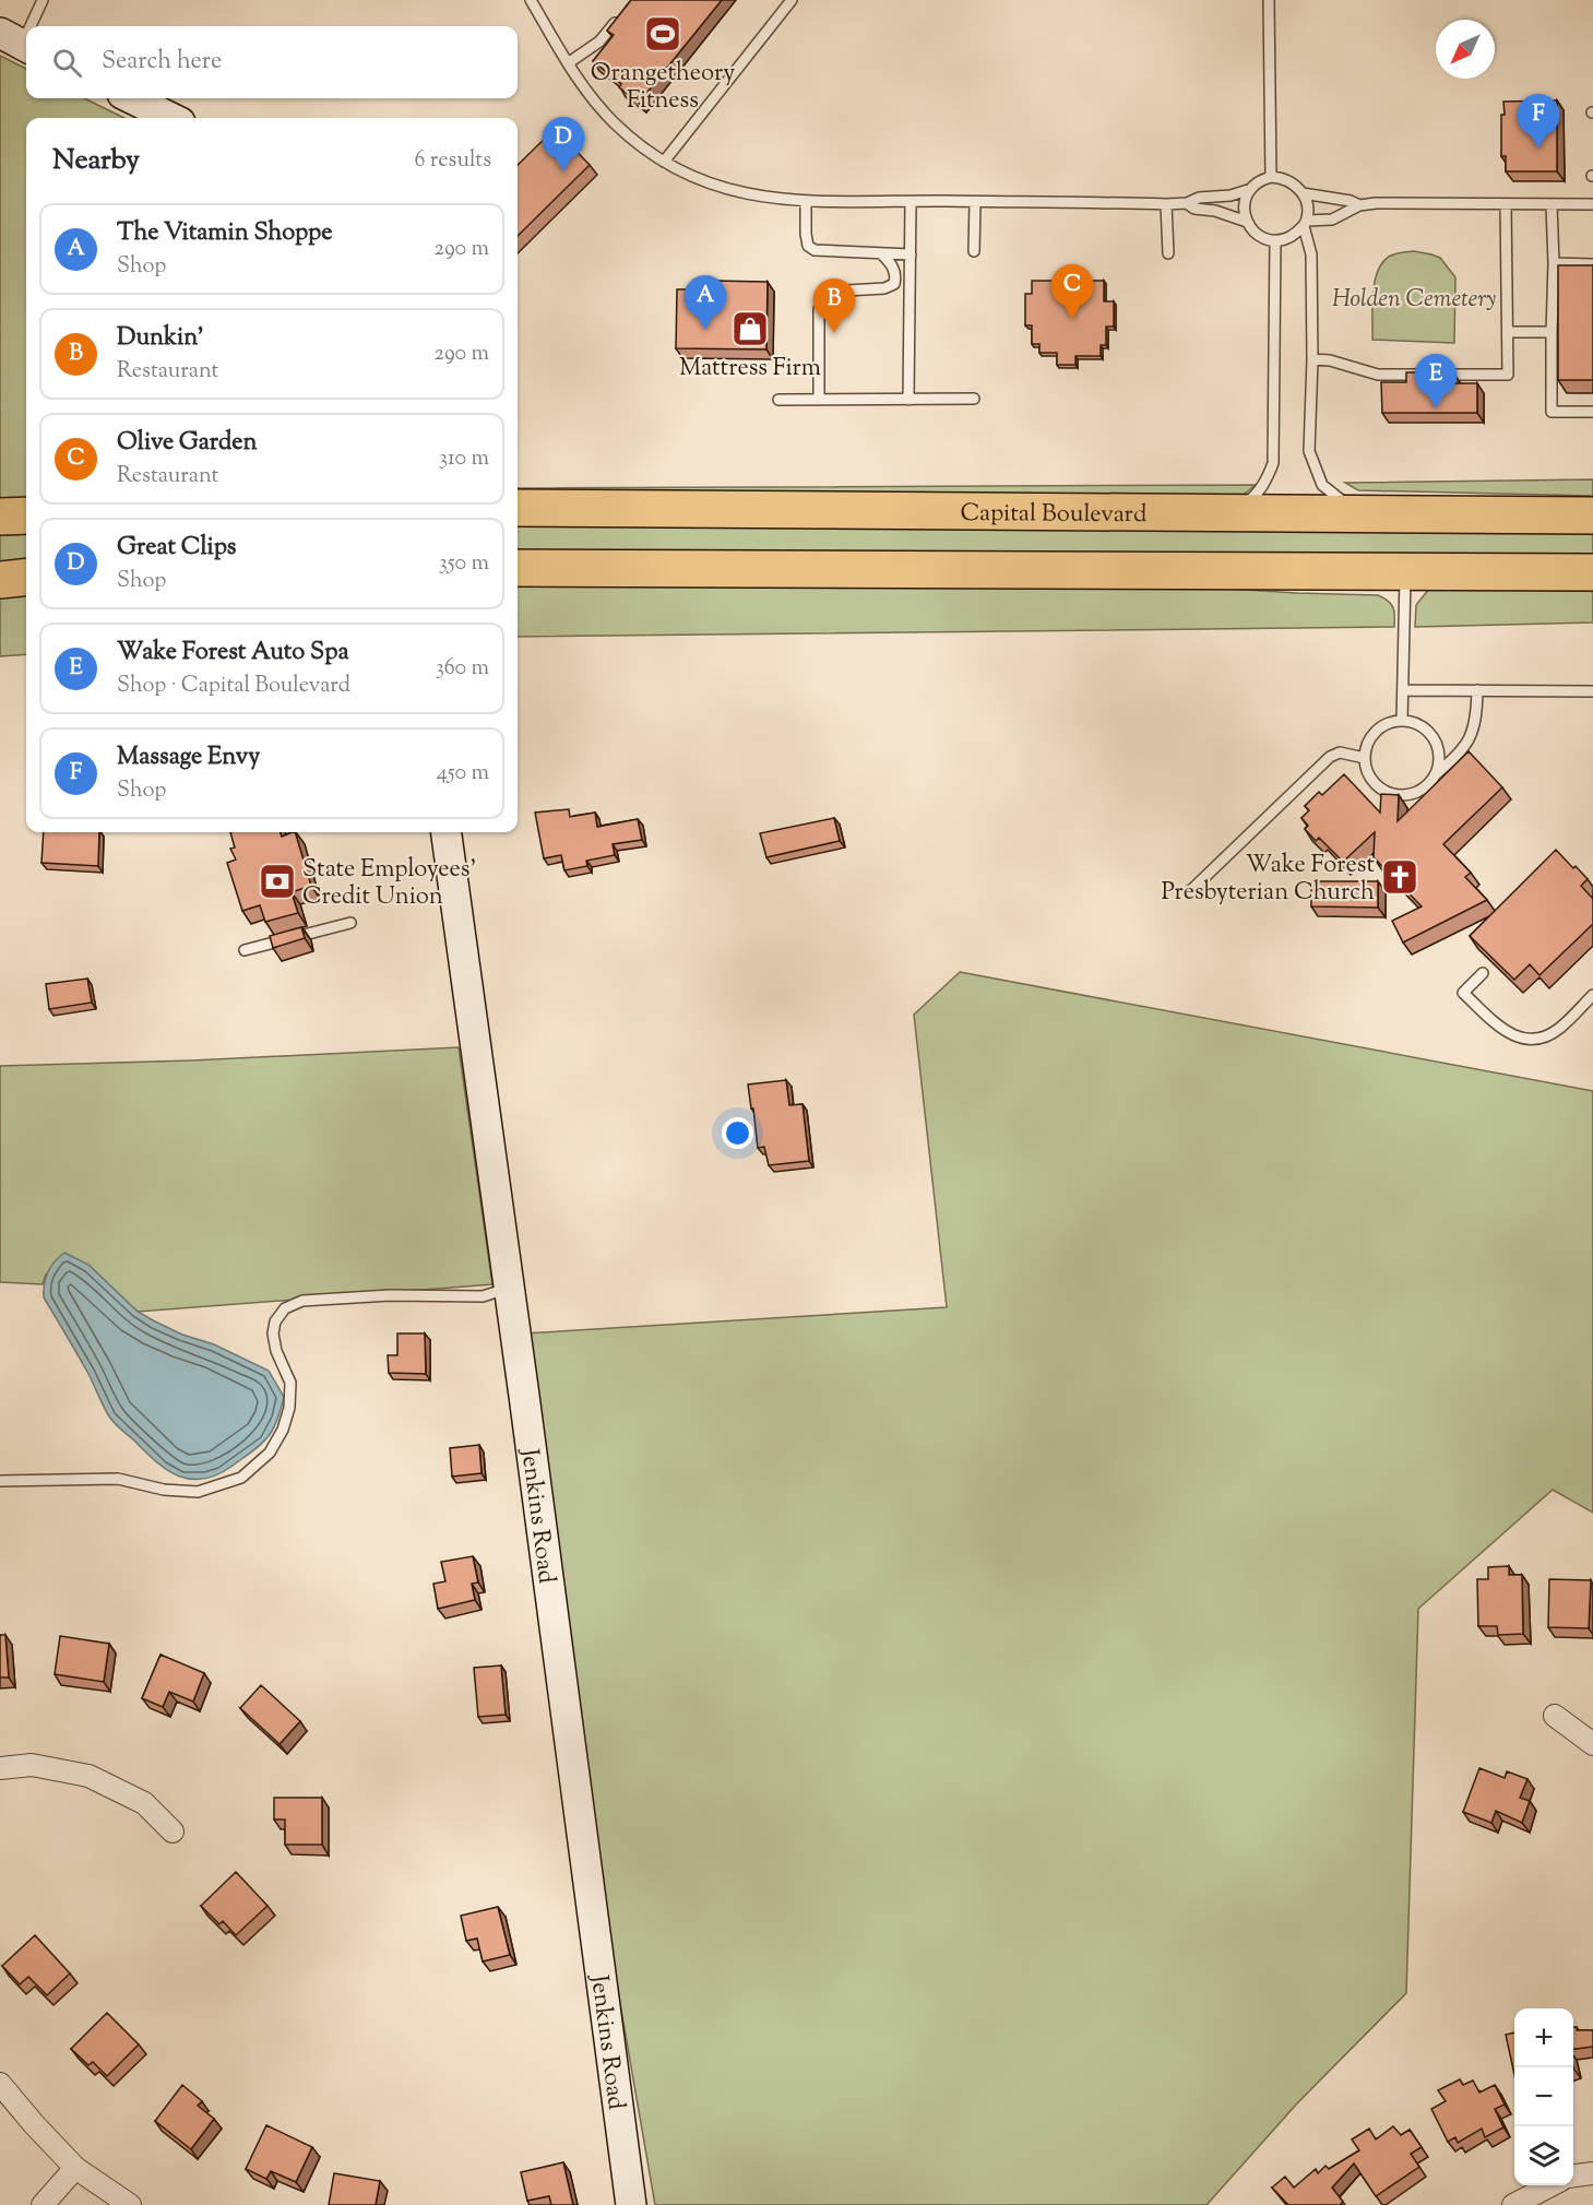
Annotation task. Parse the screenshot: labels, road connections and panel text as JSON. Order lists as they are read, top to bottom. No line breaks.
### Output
{"streets":{"highway":["Capital Boulevard"],"street":["Jenkins Road"]},"parks":["Holden Cemetery"],"places":{"sports":["Orangetheory Fitness"],"shop":["Mattress Firm"],"church":["Wake Forest Presbyterian Church"],"bank":["State Employees' Credit Union"]},"north":"bottom left","page":{"search":"Search here","pins":["F","D","C","A","B","E"],"heading":["Nearby","6 results"],"list":[{"mark":"A","name":"The Vitamin Shoppe","note":"Shop","value":"290 m"},{"mark":"B","name":"Dunkin'","note":"Restaurant","value":"290 m"},{"mark":"C","name":"Olive Garden","note":"Restaurant","value":"310 m"},{"mark":"D","name":"Great Clips","note":"Shop","value":"350 m"},{"mark":"E","name":"Wake Forest Auto Spa","note":"Shop · Capital Boulevard","value":"360 m"},{"mark":"F","name":"Massage Envy","note":"Shop","value":"450 m"}],"map_buttons":["+","−"]}}
